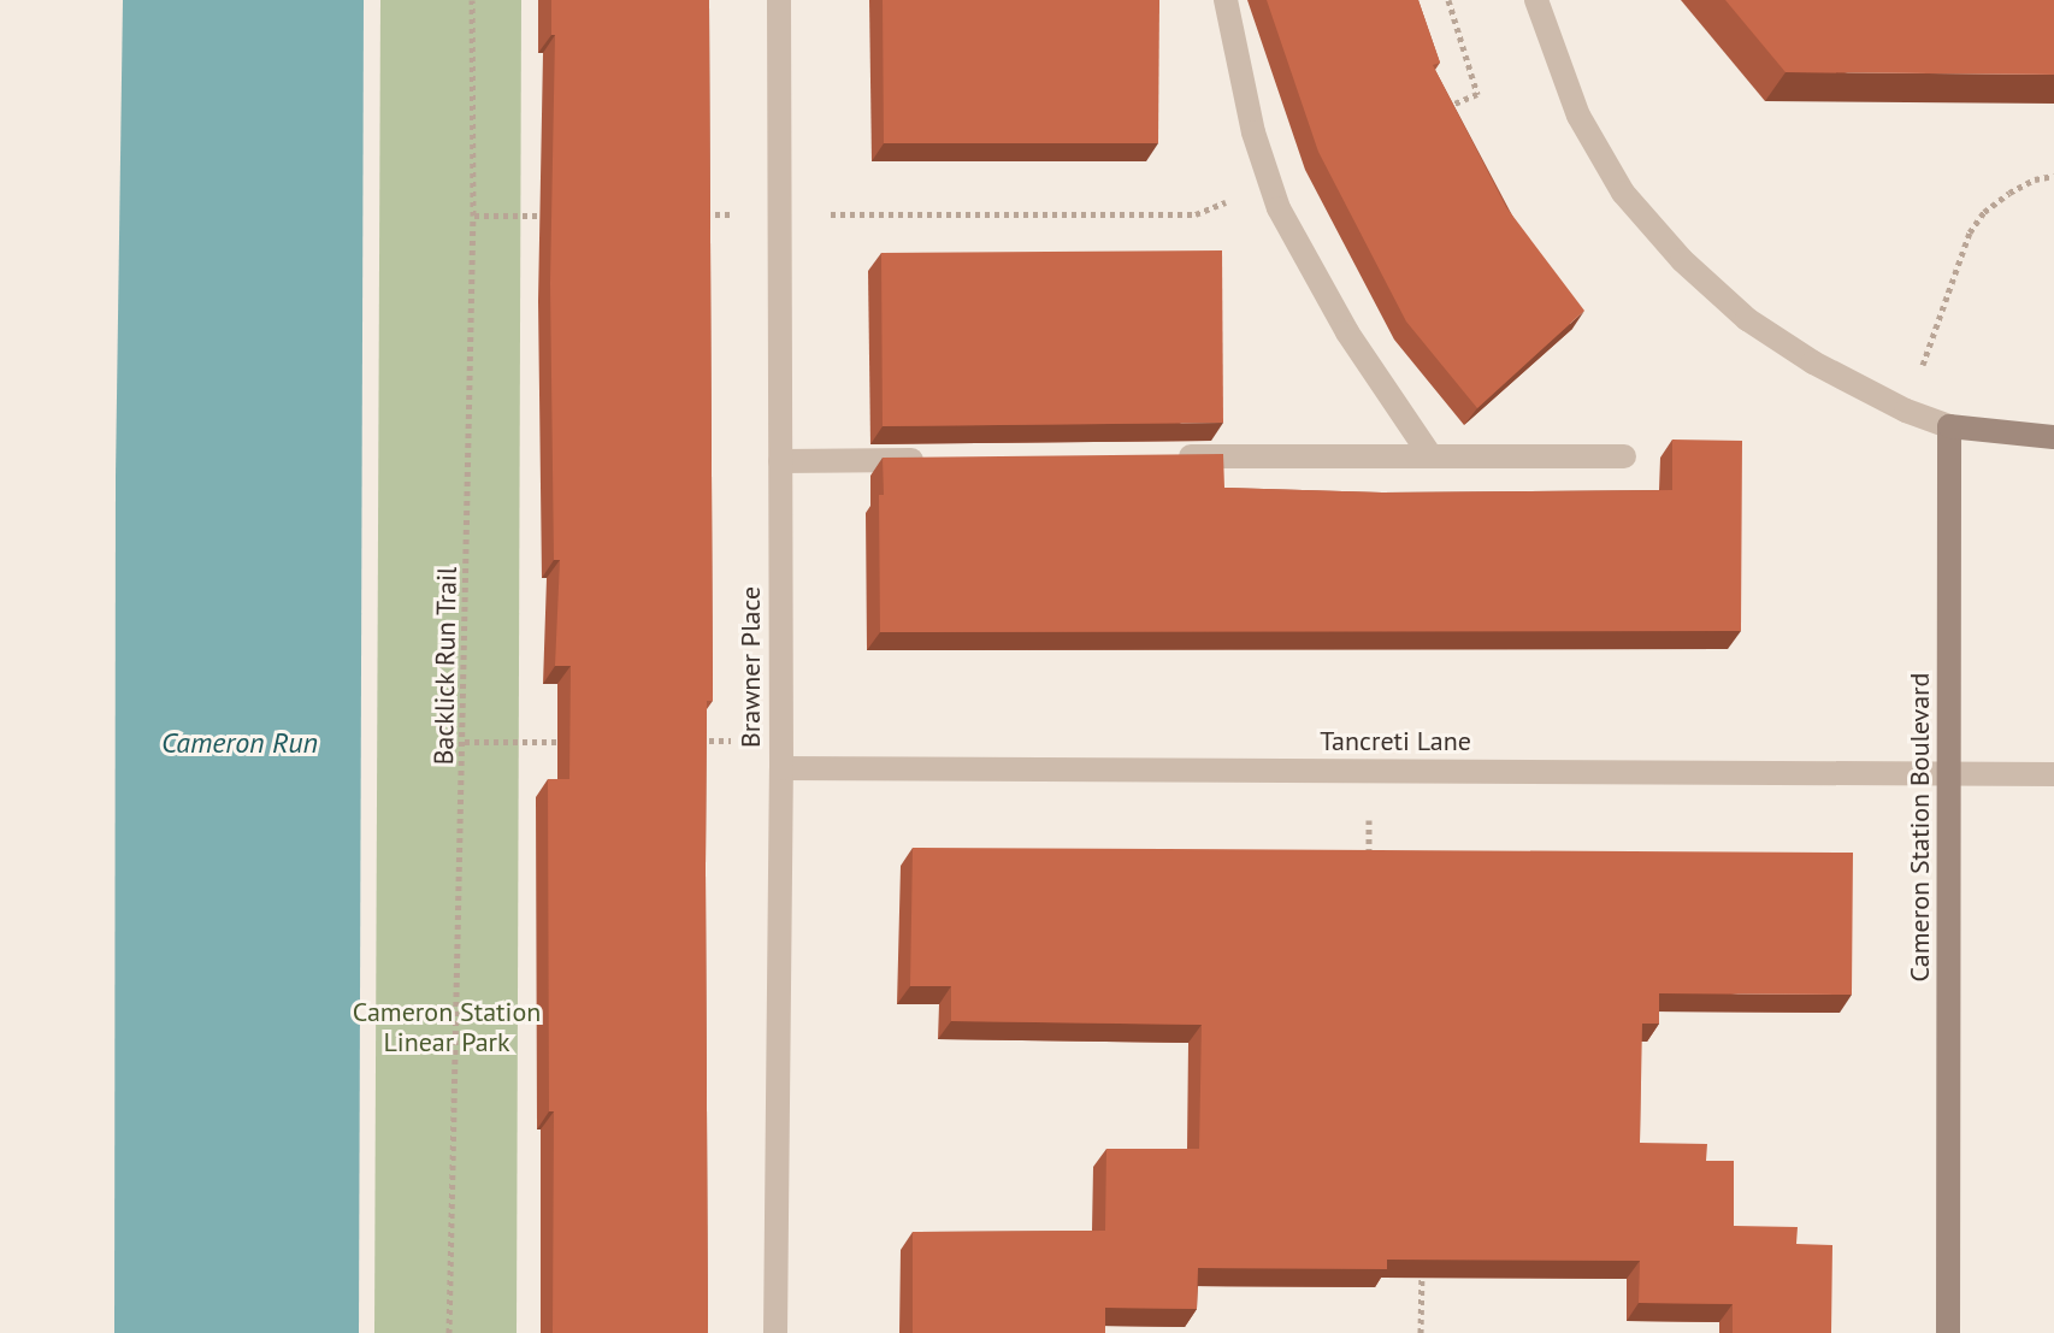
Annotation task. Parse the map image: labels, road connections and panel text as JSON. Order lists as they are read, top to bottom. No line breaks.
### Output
{"streets":{"street":["Brawner Place","Tancreti Lane","Cameron Station Boulevard"],"path":["Backlick Run Trail"]},"crossings":[["Brawner Place","Tancreti Lane"],["Tancreti Lane","Cameron Station Boulevard"]],"water":["Cameron Run"],"parks":["Cameron Station Linear Park"]}
